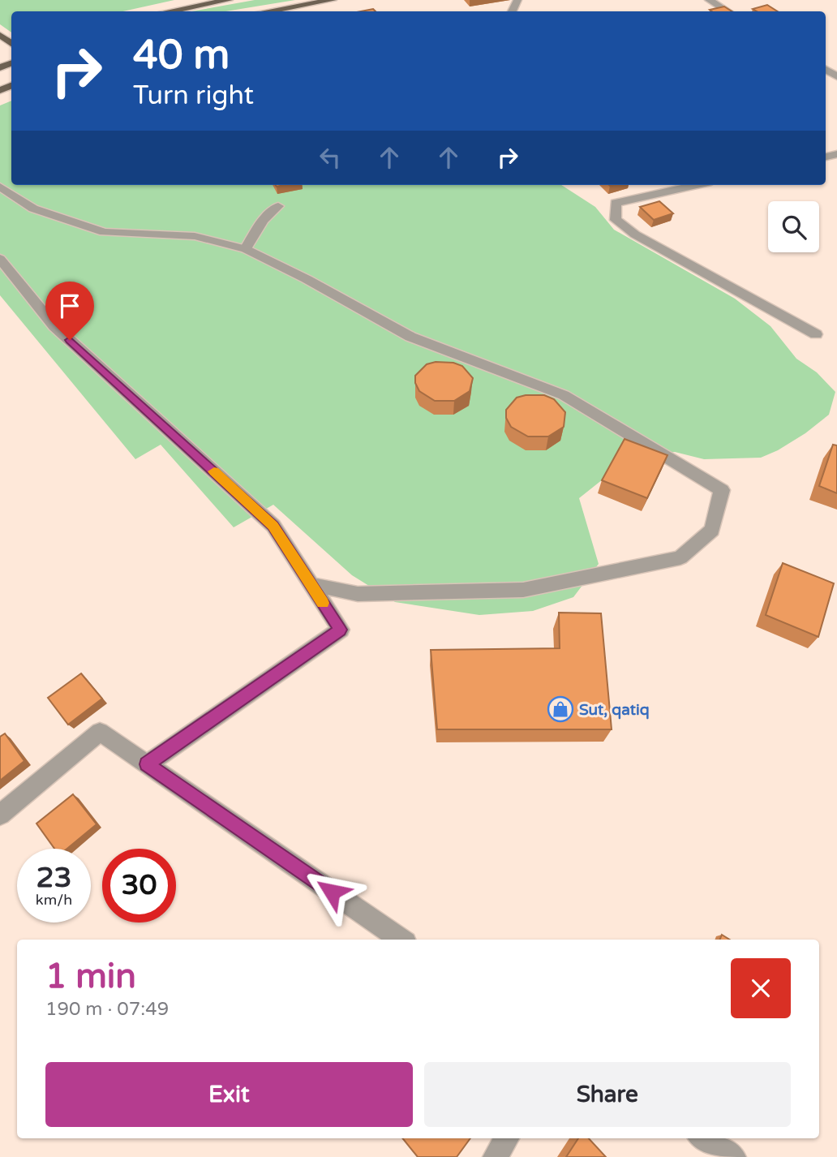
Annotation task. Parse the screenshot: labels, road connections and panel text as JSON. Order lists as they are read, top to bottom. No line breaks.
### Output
{"places":{"shop":["Sut, qatiq"]},"page":{"turn":["40 m","Turn right"],"speed":"23 km/h","limit":"30","heading":["1 min","190 m · 07:49"],"buttons":["Exit","Share"]}}
